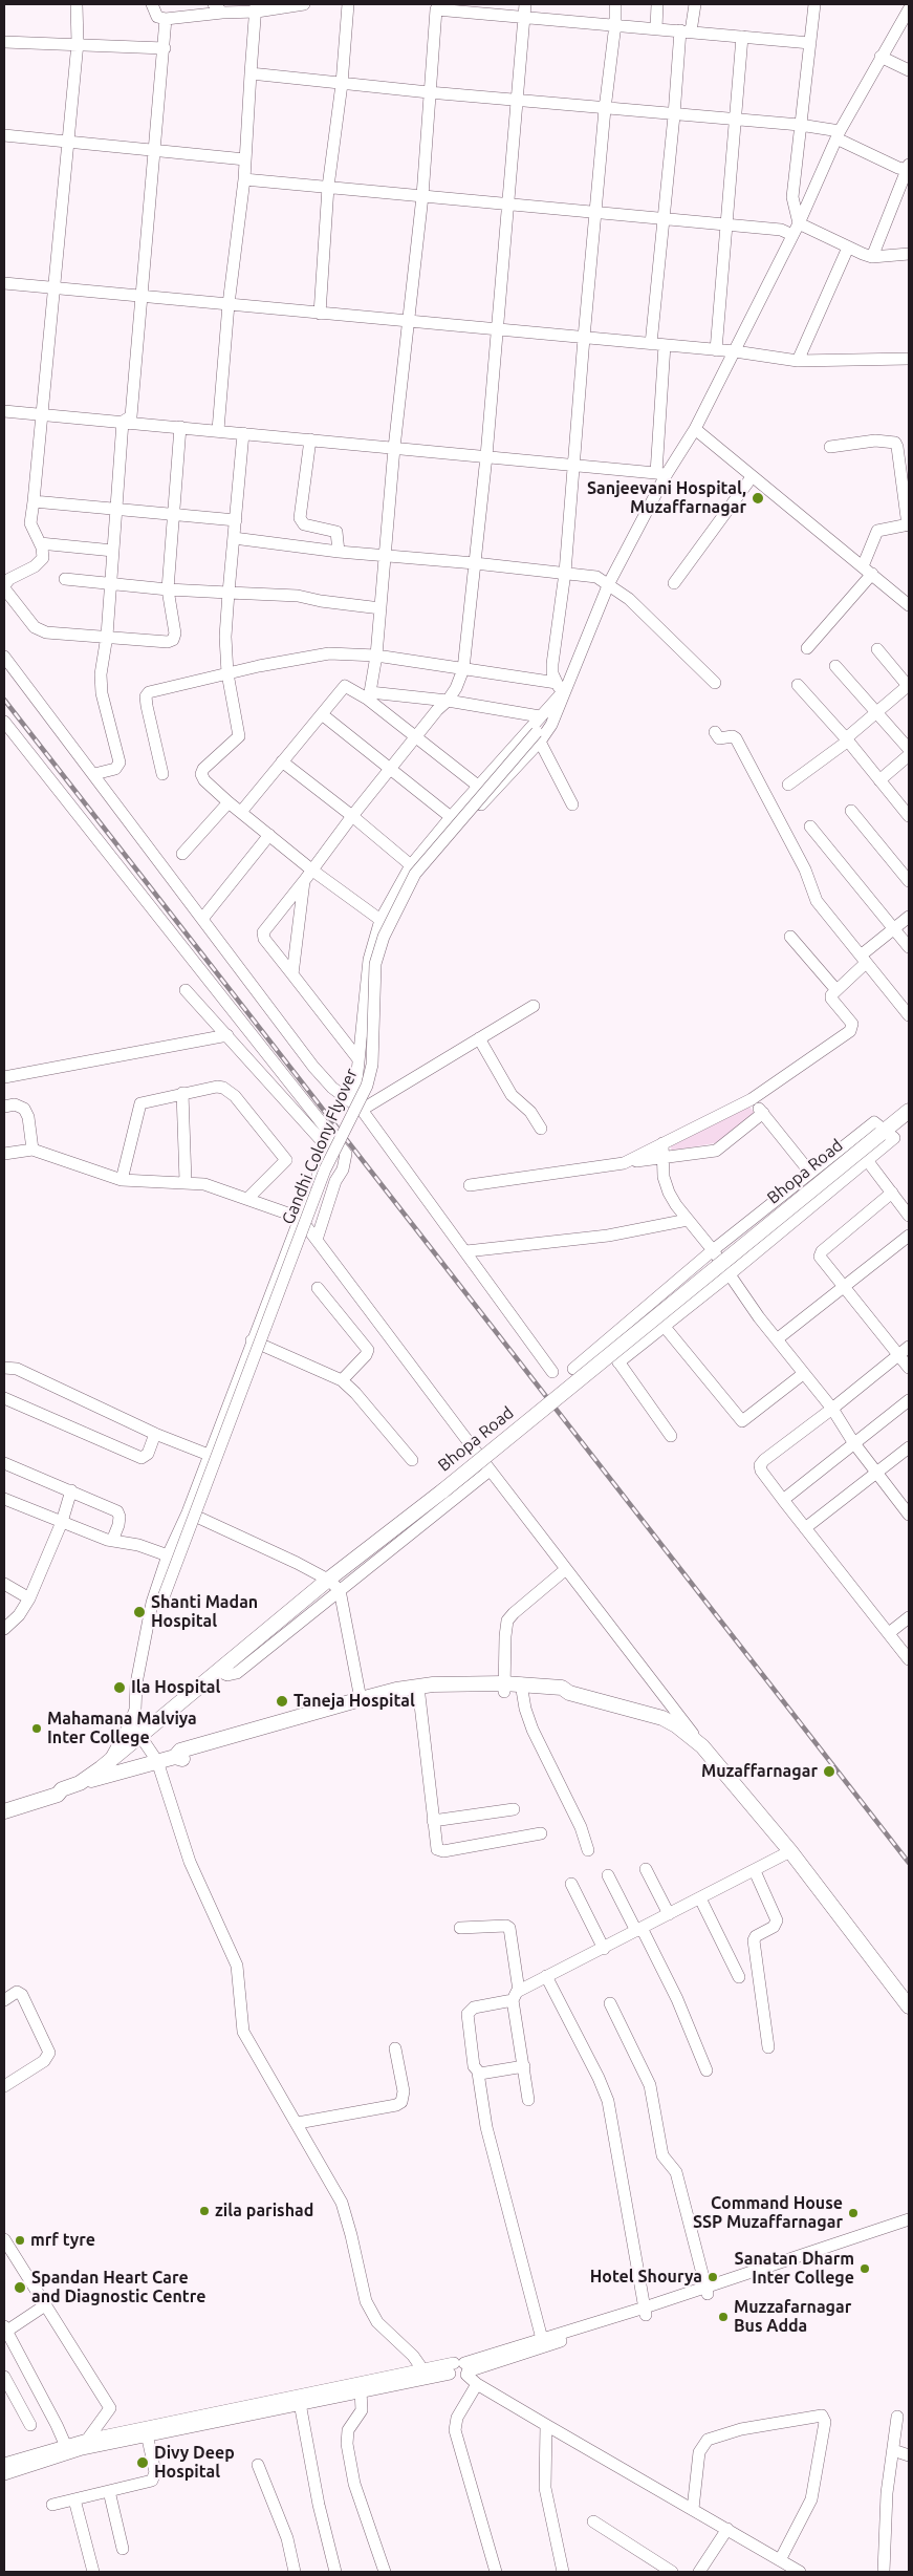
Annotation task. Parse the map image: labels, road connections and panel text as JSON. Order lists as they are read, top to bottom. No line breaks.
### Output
{"streets":{"main road":["Bhopa Road"],"street":["Gandhi Colony Flyover"]},"places":["Sanjeevani Hospital, Muzaffarnagar","Shanti Madan Hospital","Ila Hospital","Taneja Hospital","Mahamana Malviya Inter College","Muzaffarnagar","zila parishad","Command House SSP Muzaffarnagar","mrf tyre","Sanatan Dharm Inter College","Hotel Shourya","Spandan Heart Care and Diagnostic Centre","Muzzafarnagar Bus Adda","Divy Deep Hospital"]}
